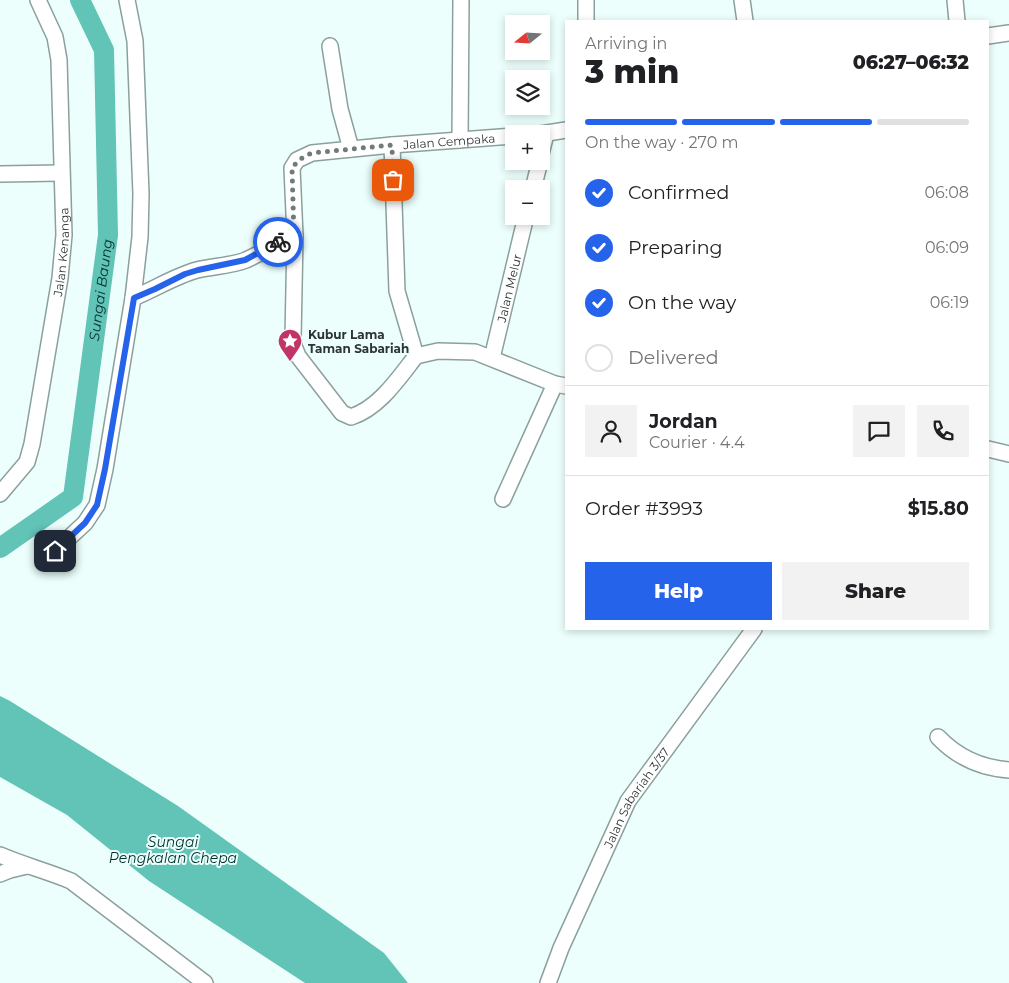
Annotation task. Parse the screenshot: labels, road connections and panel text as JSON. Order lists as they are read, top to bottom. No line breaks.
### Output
{"streets":{"street":["Jalan Cempaka","Jalan Kenanga","Jalan Melur","Jalan Sabariah 3/37"]},"water":["Sungai Baung","Sungai Pengkalan Chepa"],"places":{"place":["Kubur Lama Taman Sabariah"]},"north":"left","page":{"map_buttons":["+","−"],"heading":["3 min","Arriving in","06:27–06:32"],"panel":["Jordan","Courier · 4.4","Order #3993","$15.80"],"bar":"On the way · 270 m","list":[["Confirmed","06:08"],["Preparing","06:09"],["On the way","06:19"],"Delivered"],"buttons":["Help","Share"]}}
